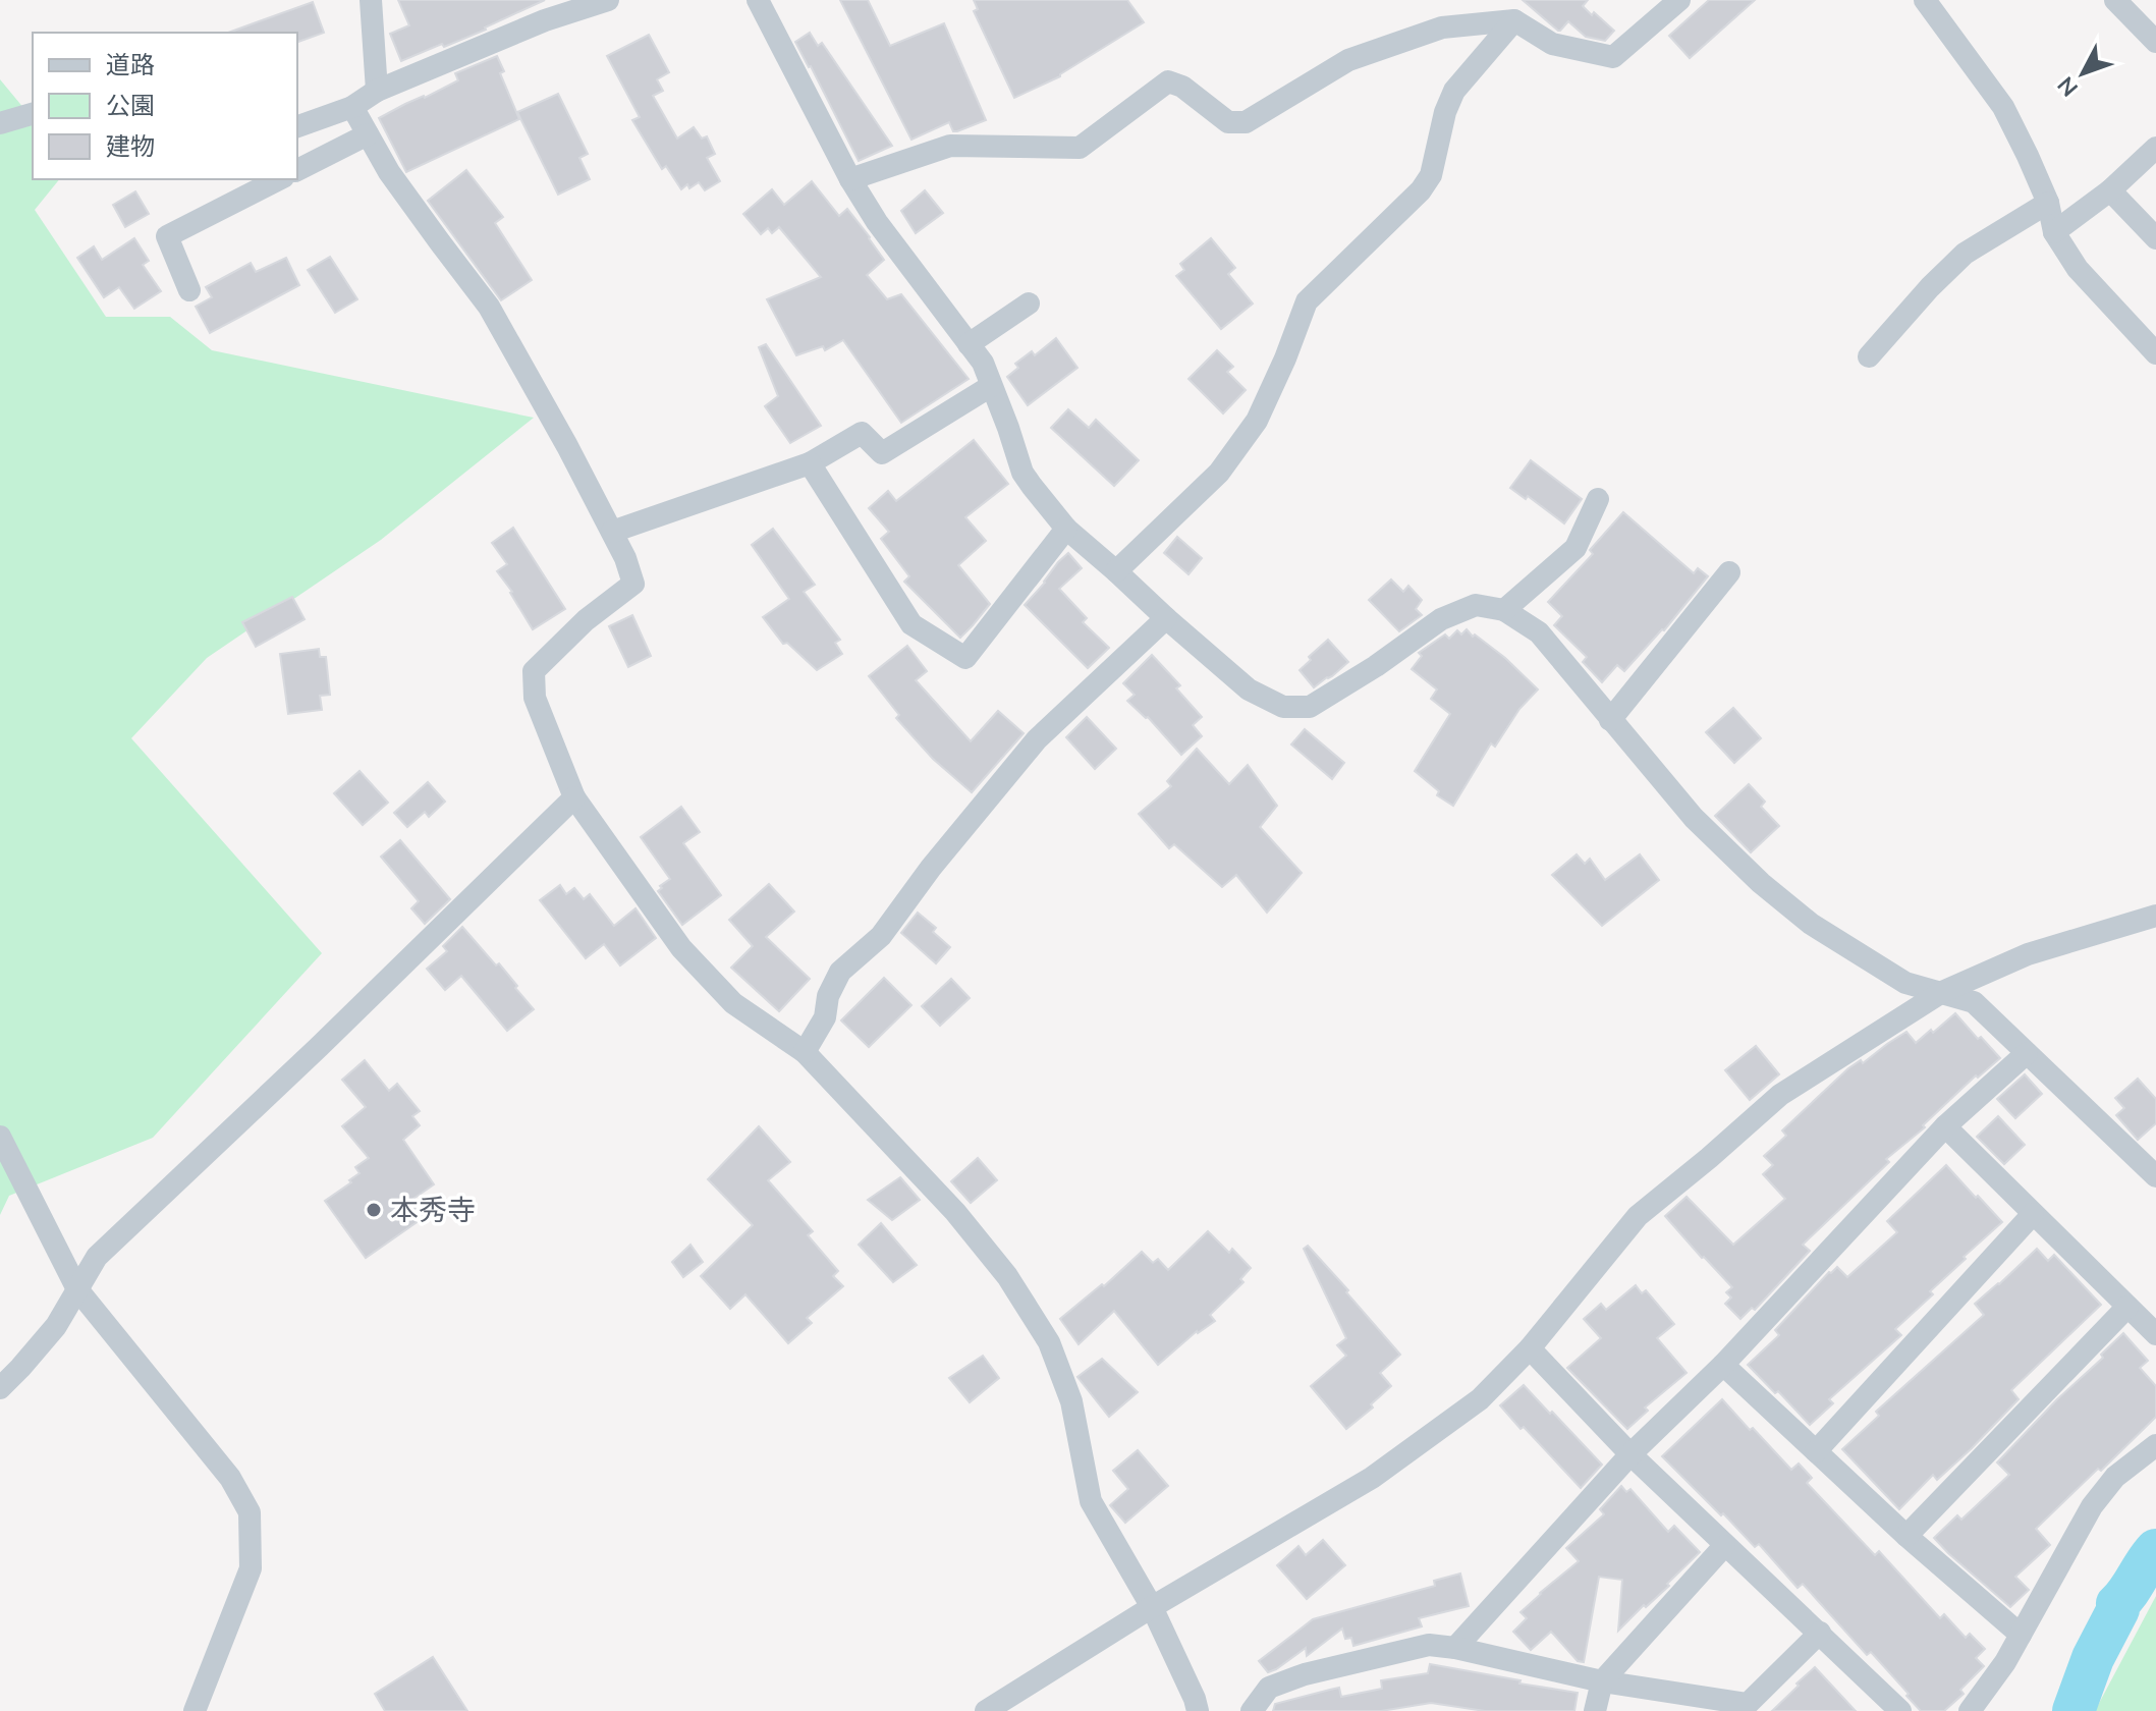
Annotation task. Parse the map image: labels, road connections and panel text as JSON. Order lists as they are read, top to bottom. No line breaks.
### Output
{"places":["本秀寺"],"legend":["道路","公園","建物"],"north":"bottom left"}
